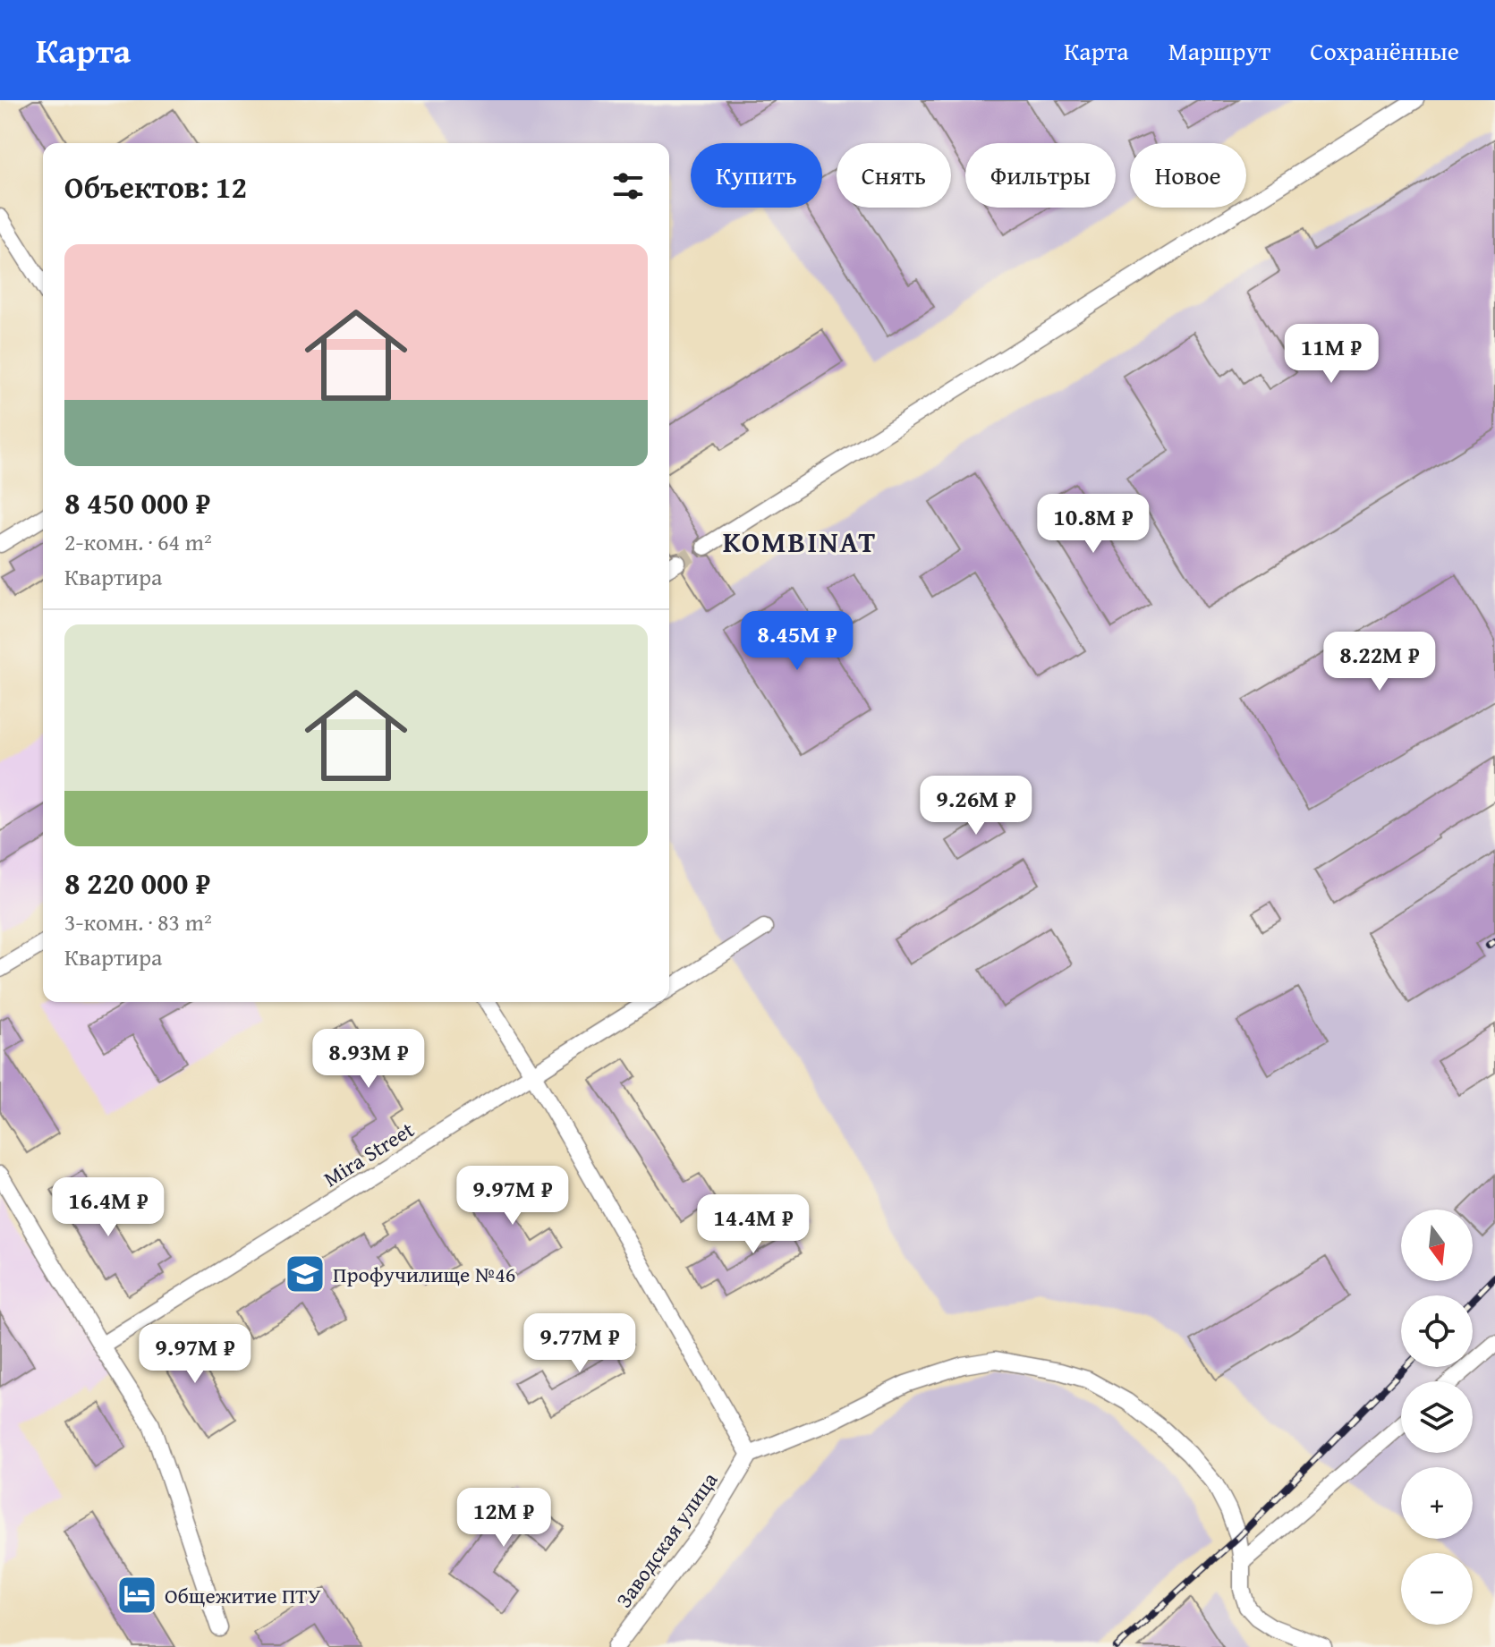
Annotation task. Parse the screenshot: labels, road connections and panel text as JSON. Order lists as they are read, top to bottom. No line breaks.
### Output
{"streets":{"street":["Mira Street","Заводская улица"]},"districts":["KOMBINAT"],"places":{"school or university":["Профучилище №46"],"hotel":["Общежитие ПТУ"]},"north":"bottom","page":{"header":"Карта","nav":["Карта","Маршрут","Сохранённые"],"chip":["Купить","Снять","Фильтры","Новое"],"heading":"Объектов: 12","list":[{"name":"8 450 000 ₽","note":"2-комн. · 64 m² · Квартира"},{"name":"8 220 000 ₽","note":"3-комн. · 83 m² · Квартира"}],"price":["11M ₽","10.8M ₽","8.45M ₽","8.22M ₽","9.26M ₽","8.93M ₽","9.97M ₽","16.4M ₽","14.4M ₽","9.77M ₽","9.97M ₽","12M ₽"],"map_buttons":["+","−"]}}
